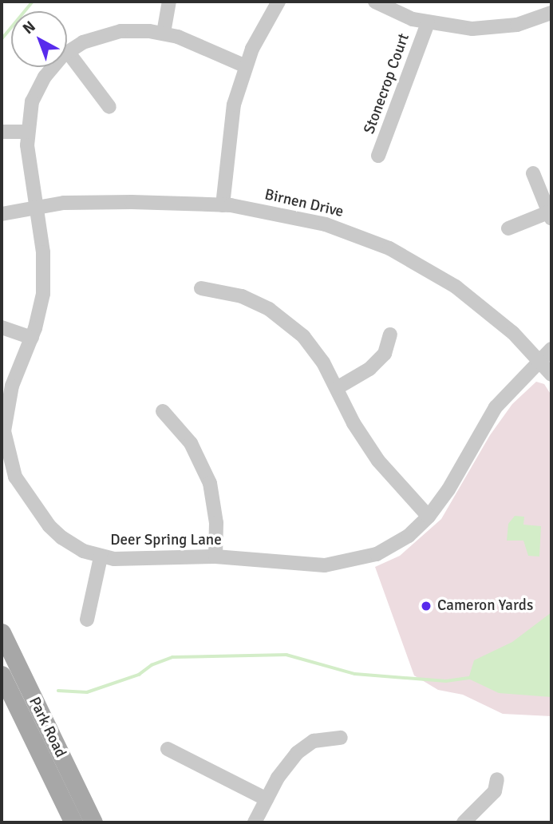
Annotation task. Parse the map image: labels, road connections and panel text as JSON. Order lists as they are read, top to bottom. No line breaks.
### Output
{"streets":{"main road":["Park Road"],"street":["Stonecrop Court","Birnen Drive","Deer Spring Lane"]},"crossings":[["Birnen Drive","Deer Spring Lane"]],"places":["Cameron Yards"],"north":"top left"}
